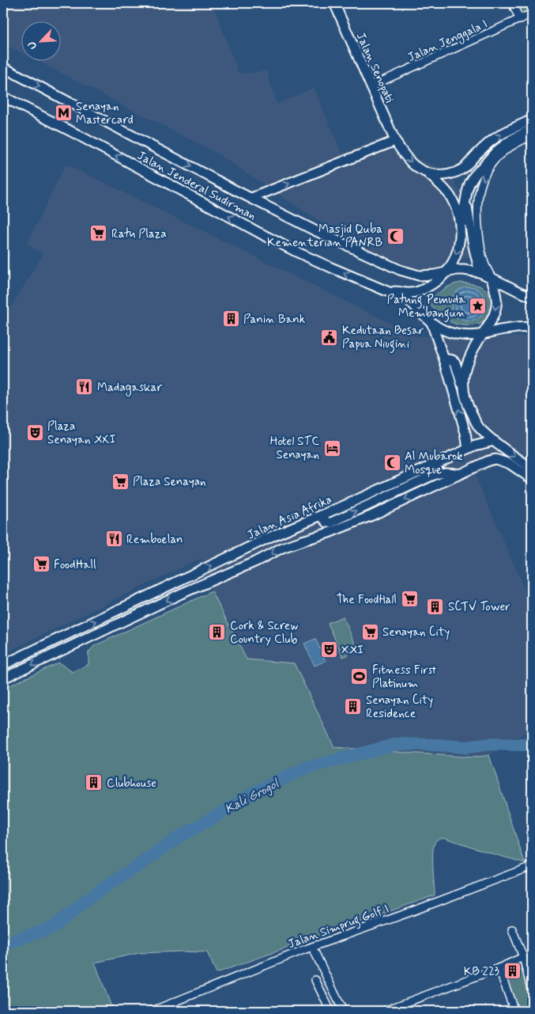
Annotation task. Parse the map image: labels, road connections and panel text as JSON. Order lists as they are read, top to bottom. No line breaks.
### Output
{"streets":{"main road":["Jalan Senopati","Jalan Jenderal Sudirman","Jalan Asia Afrika"],"street":["Jalan Jenggala I","Jalan Simprug Golf I"]},"crossings":[["Jalan Jenggala I","Jalan Senopati"],["Jalan Senopati","Jalan Jenderal Sudirman"]],"water":["Kali Grogol"],"places":{"metro station":["Senayan Mastercard"],"supermarket":["Ratu Plaza","Plaza Senayan","FoodHall","The FoodHall","Senayan City"],"mosque":["Masjid Quba Kementerian PANRB","Al Mubarok Mosque"],"place":["Patung Pemuda Membangun"],"building":["Panin Bank","SCTV Tower","Cork & Screw Country Club","Senayan City Residence","Clubhouse","KB 223"],"public building":["Kedutaan Besar Papua Niugini"],"restaurant":["Madagaskar","Remboelan"],"theatre":["Plaza Senayan XXI","XXI"],"hotel":["Hotel STC Senayan"],"sports":["Fitness First Platinum"]},"north":"bottom left"}
